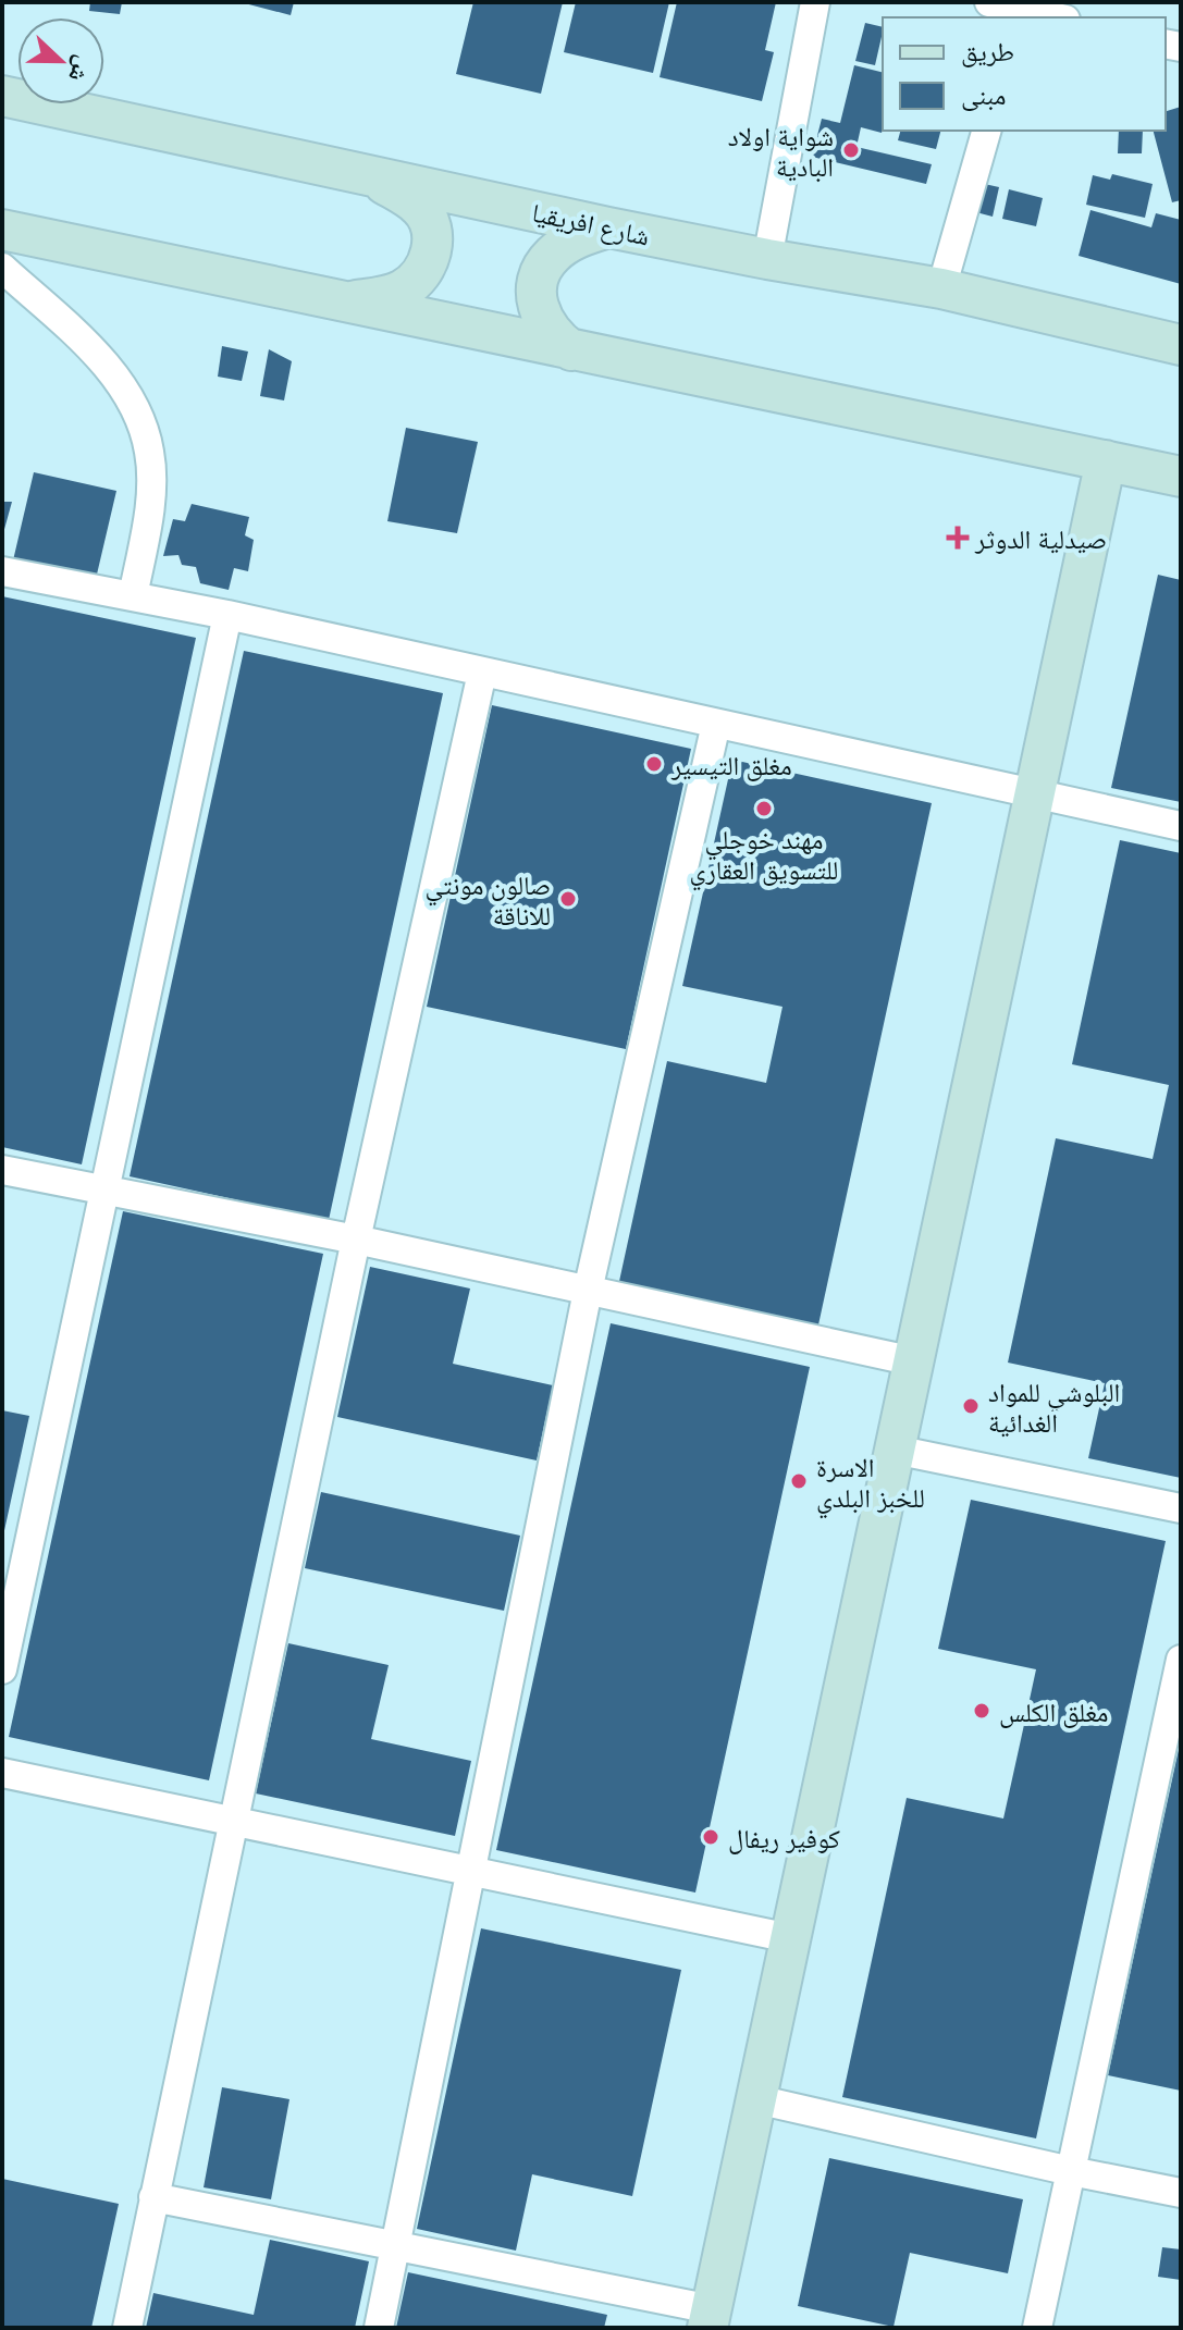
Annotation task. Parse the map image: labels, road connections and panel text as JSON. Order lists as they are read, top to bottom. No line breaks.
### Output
{"streets":{"street":["شارع افريقيا"]},"places":{"other":["شواية اولاد البادية","مغلق التيسير","مهند خوجلي للتسويق العقاري","صالون مونتي للاناقة","البلوشي للمواد الغدائية","الاسرة للخبز البلدي","مغلق الكلس","كوفير ريفال"],"health":["صيدلية الدوثر"]},"legend":["طريق","مبنى"],"north":"right"}
